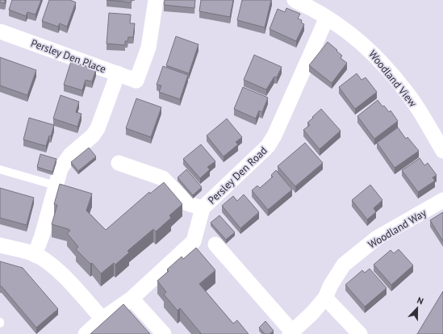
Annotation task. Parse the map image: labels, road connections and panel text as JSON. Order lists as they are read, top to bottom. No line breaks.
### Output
{"streets":{"street":["Persley Den Place","Woodland View","Persley Den Road","Woodland Way"]},"crossings":[["Woodland View","Persley Den Road"]],"north":"top"}
